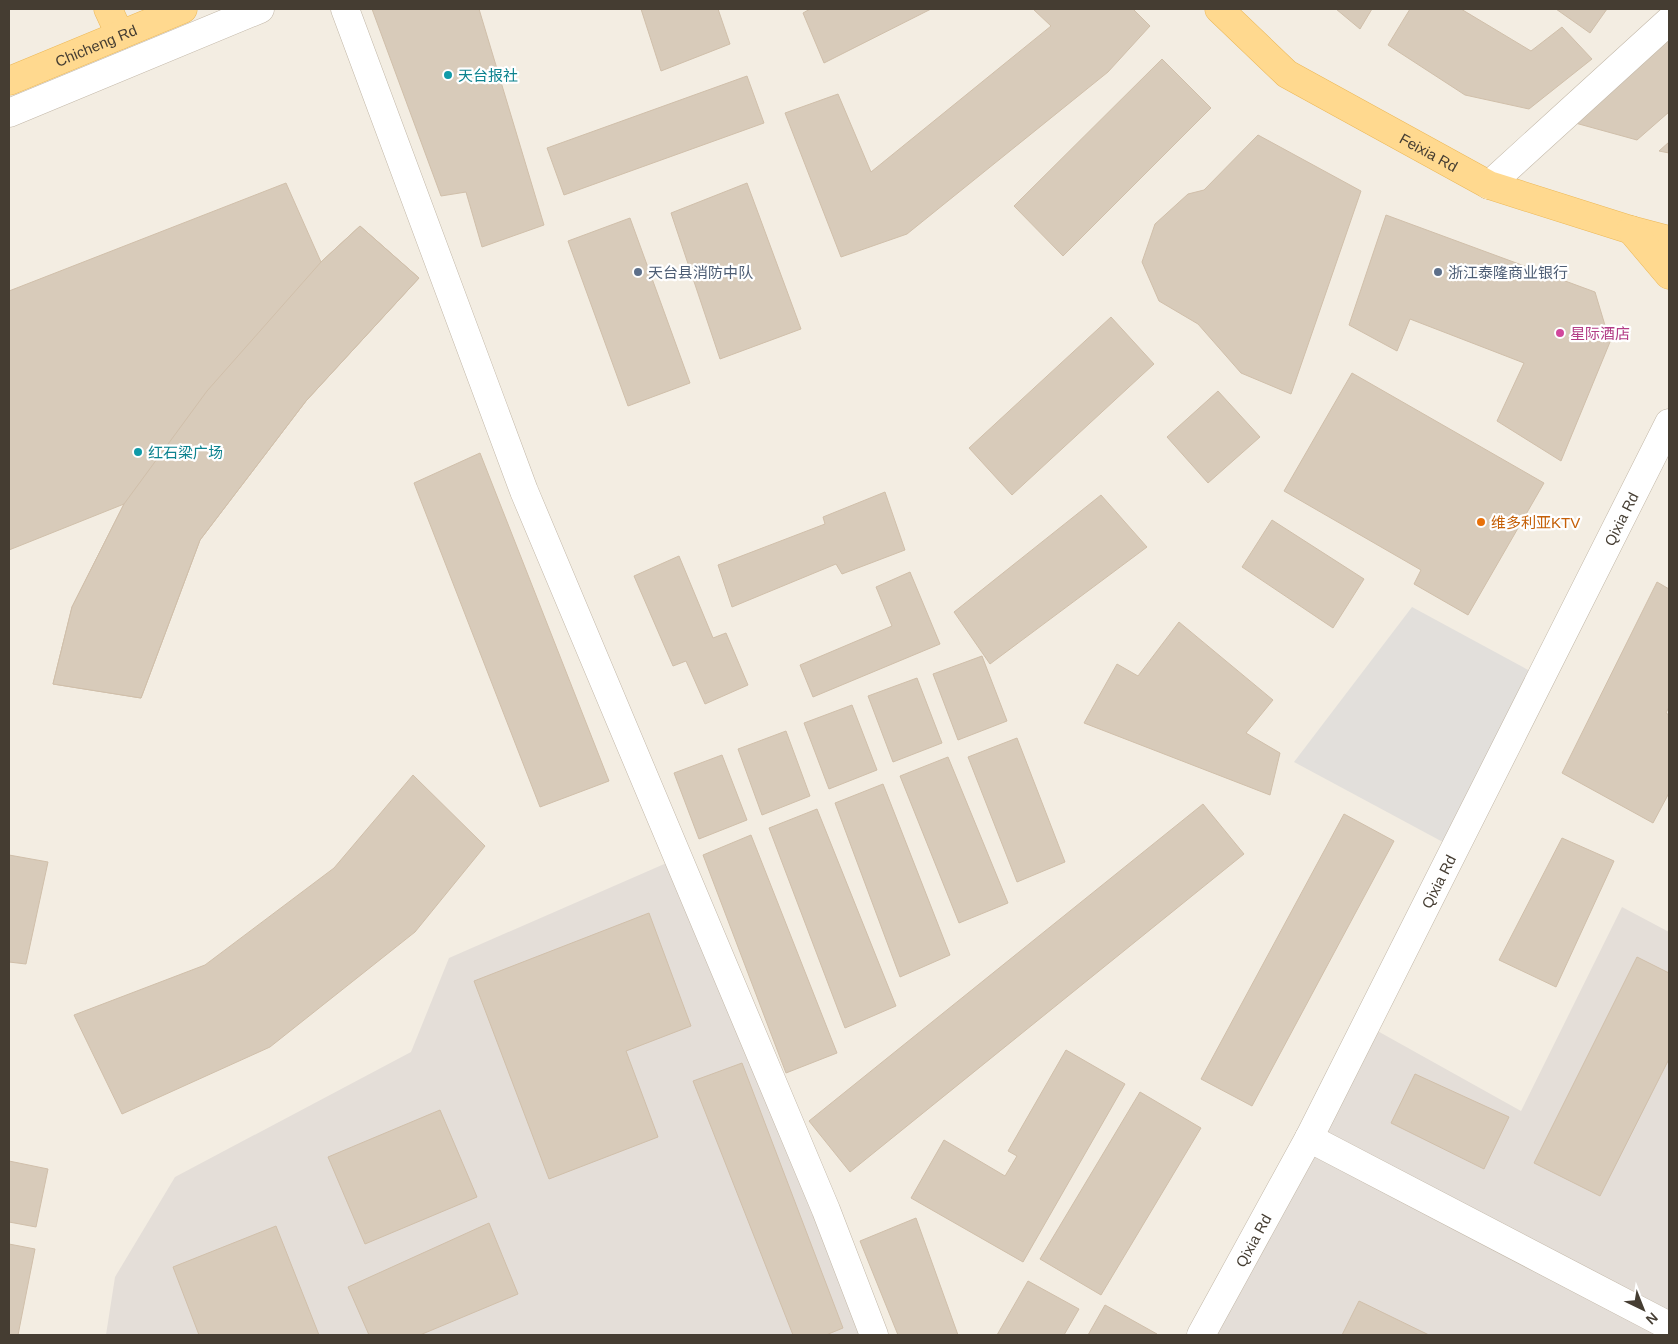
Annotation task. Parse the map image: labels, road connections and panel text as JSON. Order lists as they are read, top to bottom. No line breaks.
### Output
{"streets":{"main road":["Chicheng Rd","Feixia Rd"],"street":["Qixia Rd"]},"places":["天台报社","天台县消防中队","浙江泰隆商业银行","星际酒店","红石梁广场","维多利亚KTV"],"north":"bottom right"}
